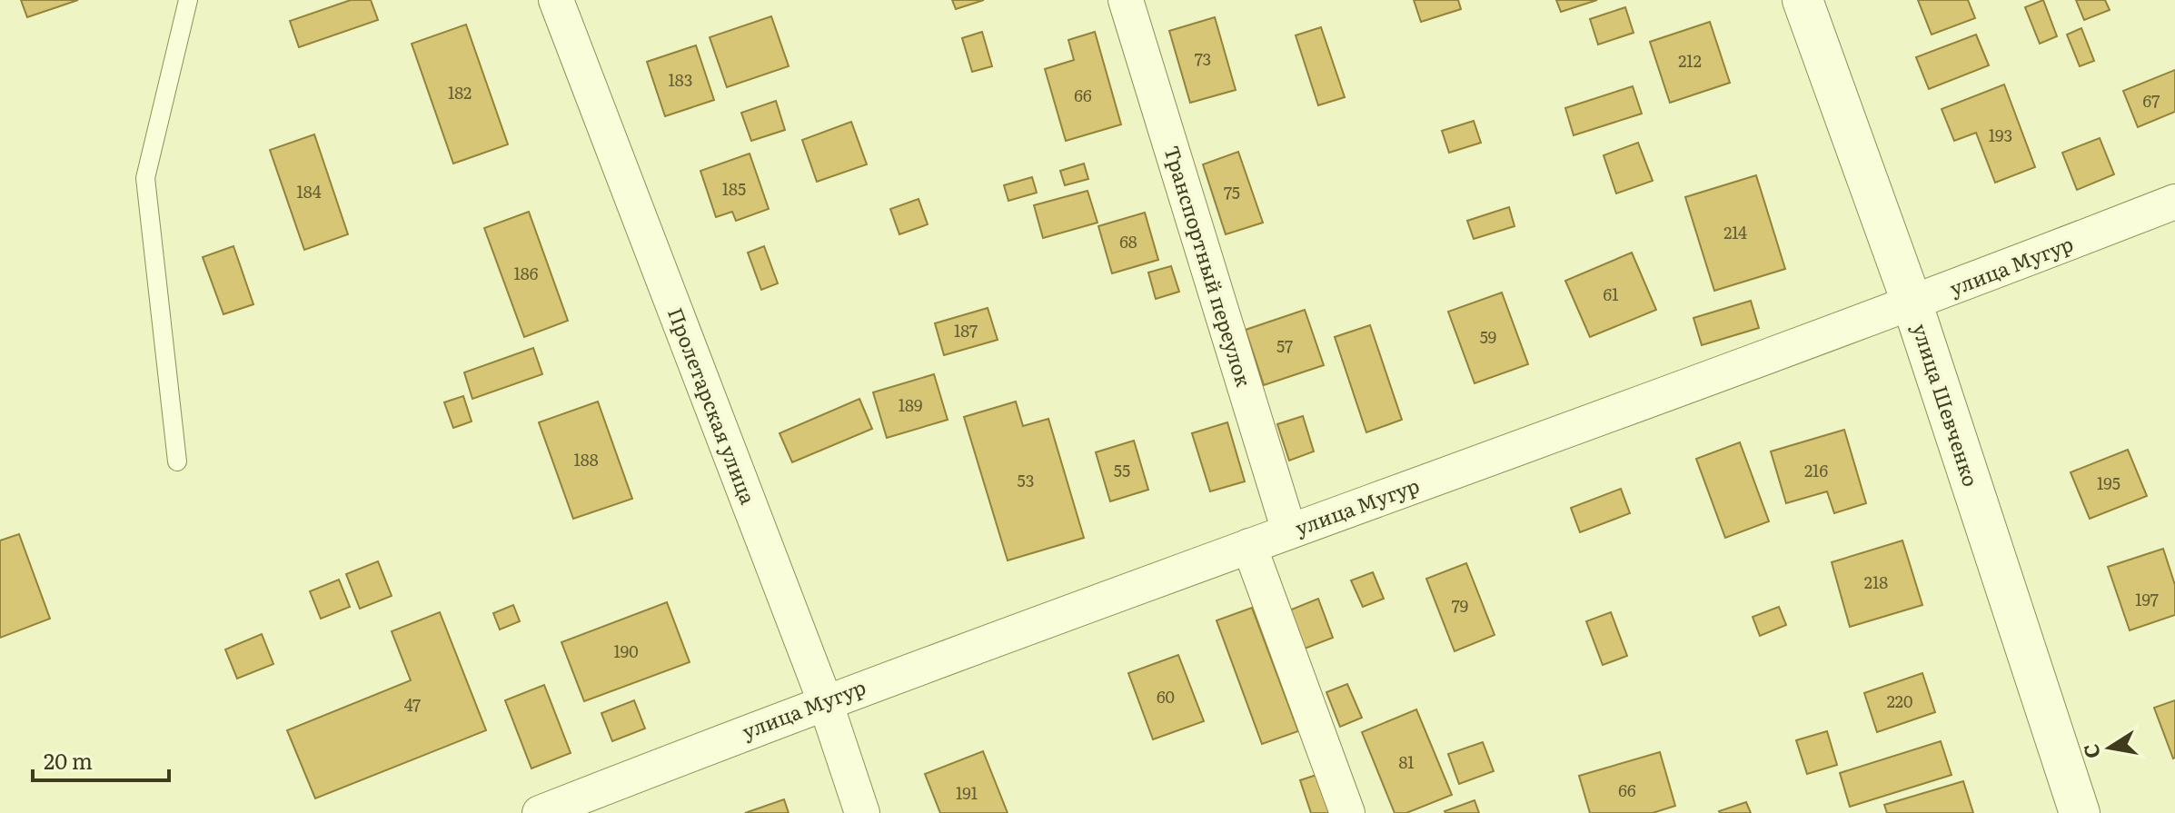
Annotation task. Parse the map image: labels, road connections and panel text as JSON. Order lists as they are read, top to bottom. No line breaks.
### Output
{"streets":{"street":["Транспортный переулок","улица Мугур","улица Шевченко","Пролетарская улица"]},"crossings":[["Транспортный переулок","улица Мугур"],["улица Мугур","улица Шевченко"],["улица Мугур","Пролетарская улица"]],"house_numbers":["73","212","183","182","66","67","193","185","184","75","214","68","186","61","187","59","57","189","188","55","216","53","195","218","197","79","190","60","220","47","81","66","191"],"scale_bar":"20 m","north":"left"}
